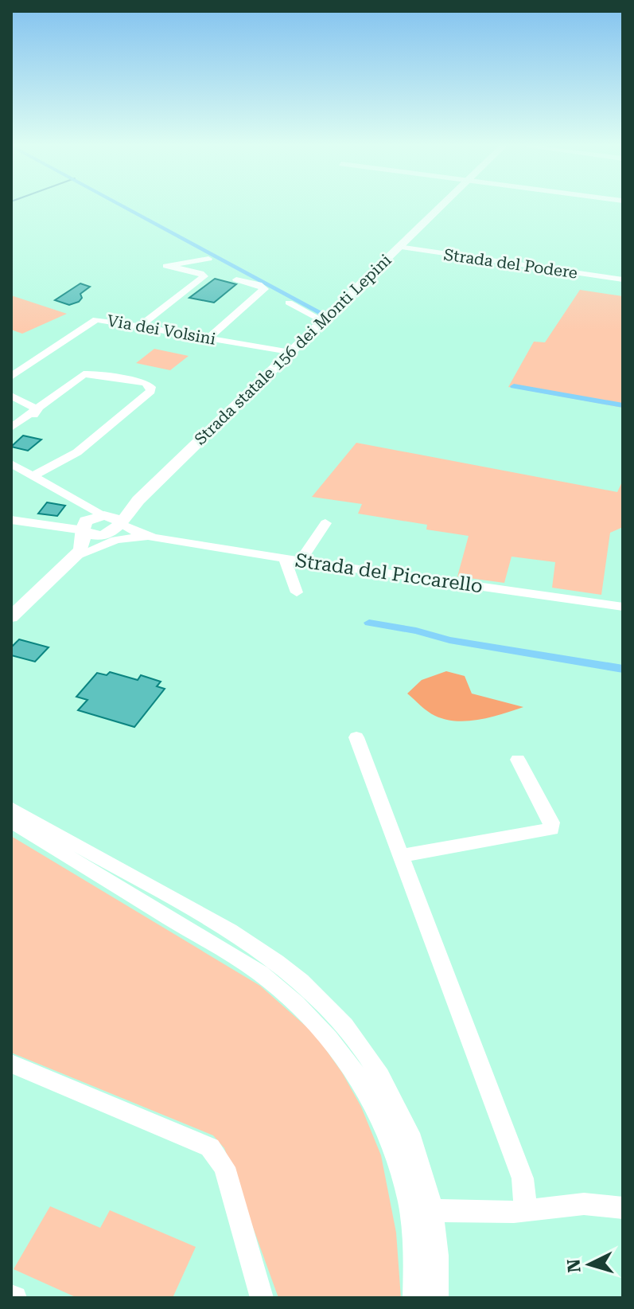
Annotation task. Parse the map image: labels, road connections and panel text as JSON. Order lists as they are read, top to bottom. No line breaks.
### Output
{"streets":{"main road":["Strada statale 156 dei Monti Lepini"],"street":["Strada del Podere","Via dei Volsini","Strada del Piccarello"]},"crossings":[["Strada del Podere","Strada statale 156 dei Monti Lepini"],["Via dei Volsini","Strada statale 156 dei Monti Lepini"],["Strada statale 156 dei Monti Lepini","Strada del Piccarello"]],"north":"left"}
